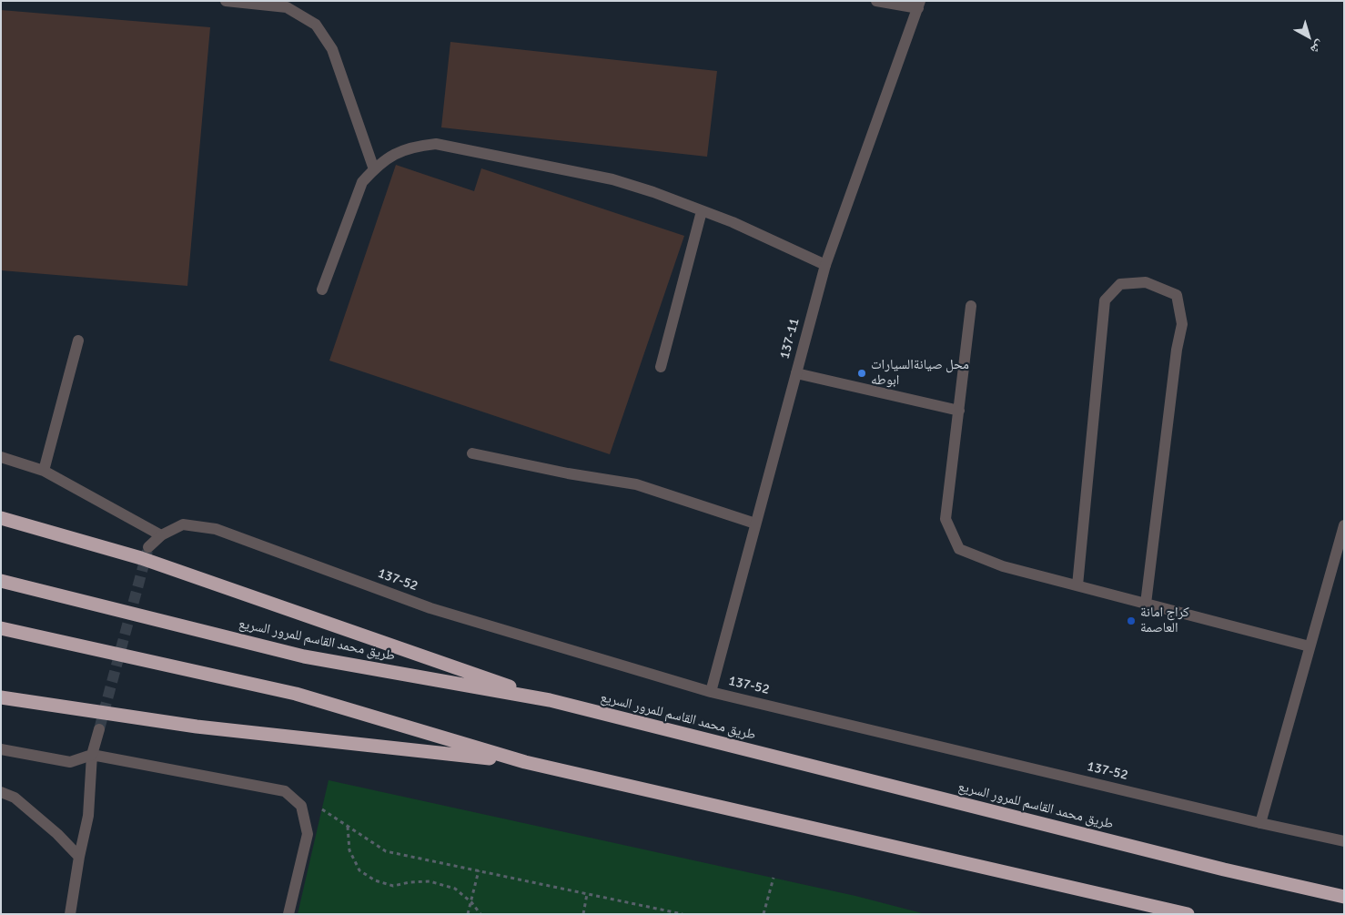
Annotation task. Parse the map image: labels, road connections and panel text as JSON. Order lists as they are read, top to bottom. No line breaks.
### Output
{"streets":{"highway":["طريق محمد القاسم للمرور السريع"],"street":["137-11","137-52"]},"crossings":[["137-11","137-52"]],"places":["محل صيانةالسيارات ابوطه","كراج امانة العاصمة"],"north":"bottom right"}
